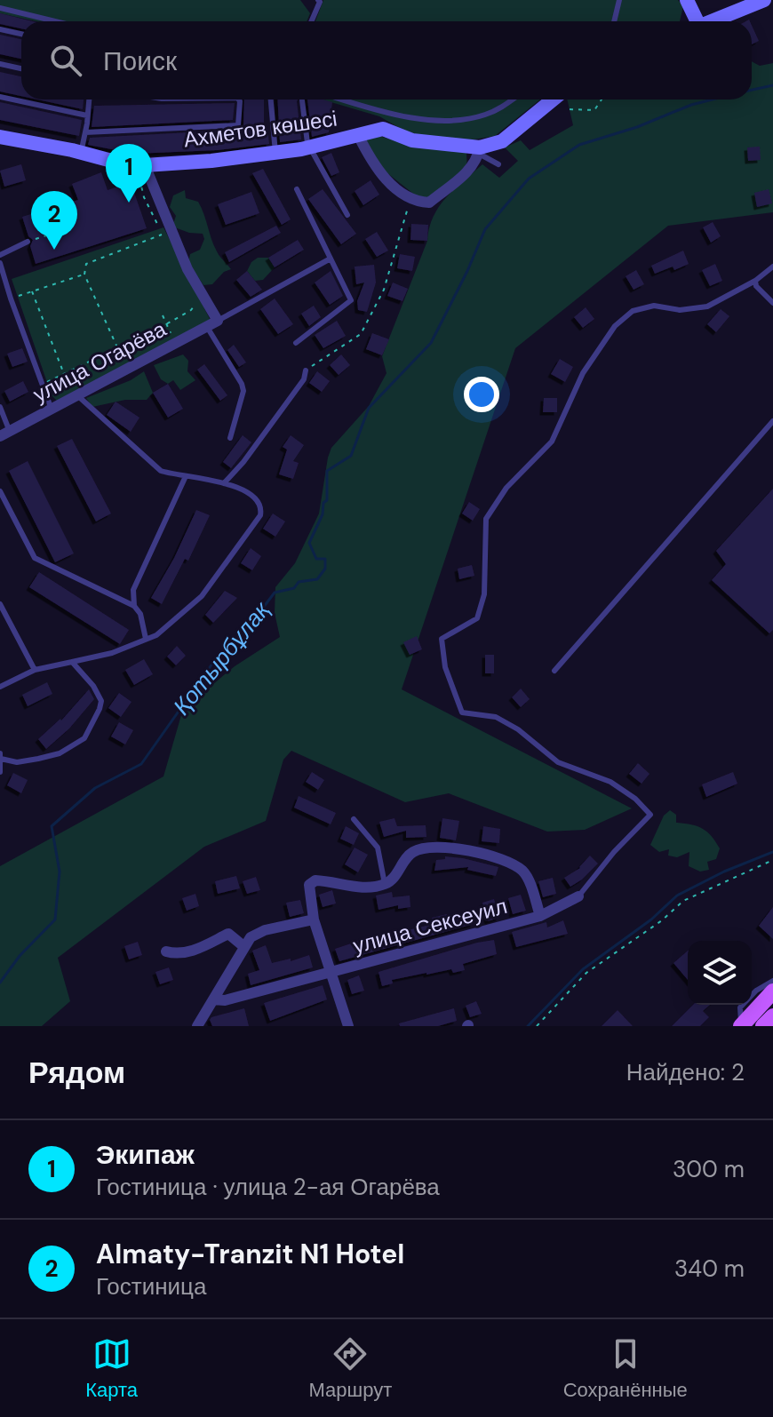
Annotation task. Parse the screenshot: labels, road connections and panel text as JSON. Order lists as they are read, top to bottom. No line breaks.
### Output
{"streets":{"main road":["Ахметов көшесі"],"street":["улица Огарёва","улица Сексеуил"]},"water":["Қотырбұлақ"],"page":{"search":"Поиск","pins":["1","2"],"heading":["Рядом","Найдено: 2"],"list":[{"mark":"1","name":"Экипаж","note":"Гостиница · улица 2-ая Огарёва","value":"300 m"},{"mark":"2","name":"Almaty-Tranzit N1 Hotel","note":"Гостиница","value":"340 m"}],"nav":["Карта","Маршрут","Сохранённые"]}}
